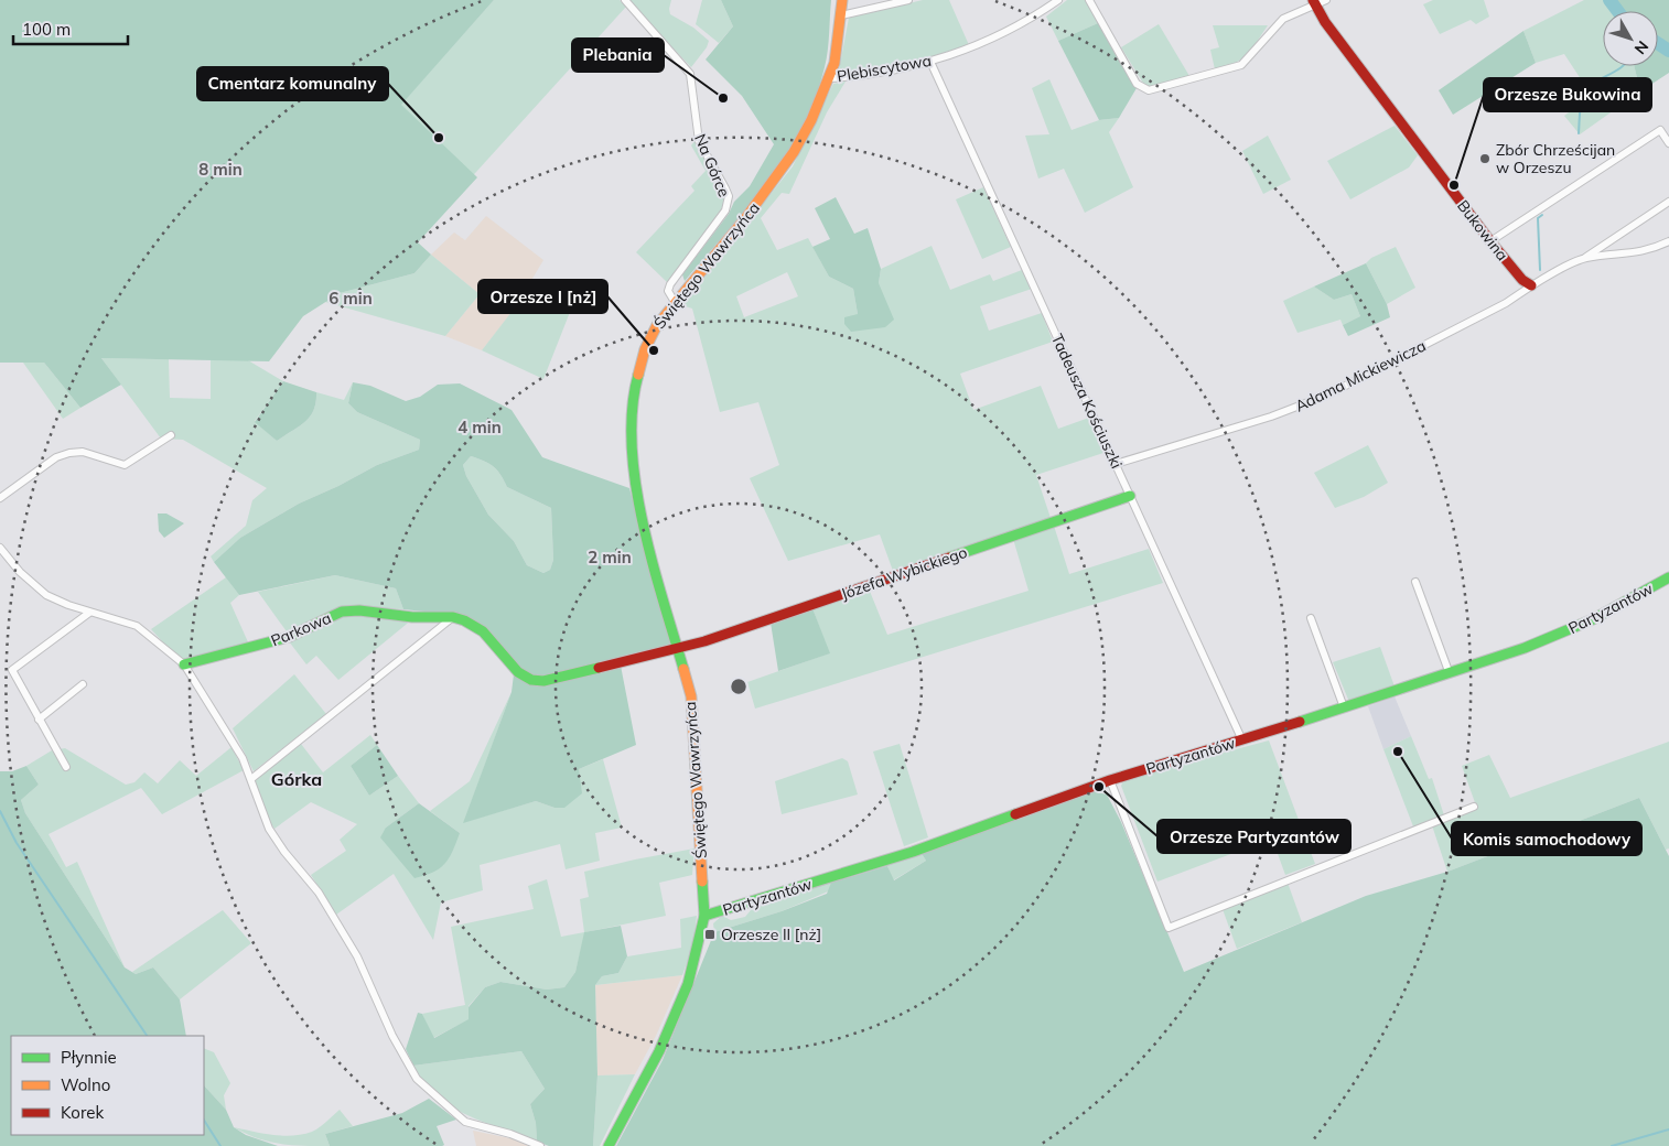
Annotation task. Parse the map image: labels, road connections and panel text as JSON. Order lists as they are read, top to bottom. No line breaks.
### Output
{"streets":{"street":["Plebiscytowa","Na Górce","Bukowina","Świętego Wawrzyńca","Adama Mickiewicza","Tadeusza Kościuszki","Józefa Wybickiego","Partyzantów","Parkowa"]},"crossings":[["Plebiscytowa","Świętego Wawrzyńca"],["Plebiscytowa","Tadeusza Kościuszki"],["Na Górce","Świętego Wawrzyńca"],["Bukowina","Adama Mickiewicza"],["Świętego Wawrzyńca","Józefa Wybickiego"],["Świętego Wawrzyńca","Partyzantów"],["Świętego Wawrzyńca","Parkowa"],["Adama Mickiewicza","Tadeusza Kościuszki"],["Tadeusza Kościuszki","Józefa Wybickiego"],["Tadeusza Kościuszki","Partyzantów"],["Józefa Wybickiego","Parkowa"]],"districts":["Górka"],"places":{"other":["Plebania","Cmentarz komunalny","Zbór Chrześcijan w Orzeszu","Orzesze Bukowina","Orzesze I [nż]","Komis samochodowy","Orzesze Partyzantów"],"transit":["Orzesze II [nż]"]},"legend":["Płynnie","Wolno","Korek"],"scale_bar":"100 m","north":"bottom right","rings":["8 min","6 min","4 min","2 min"]}
